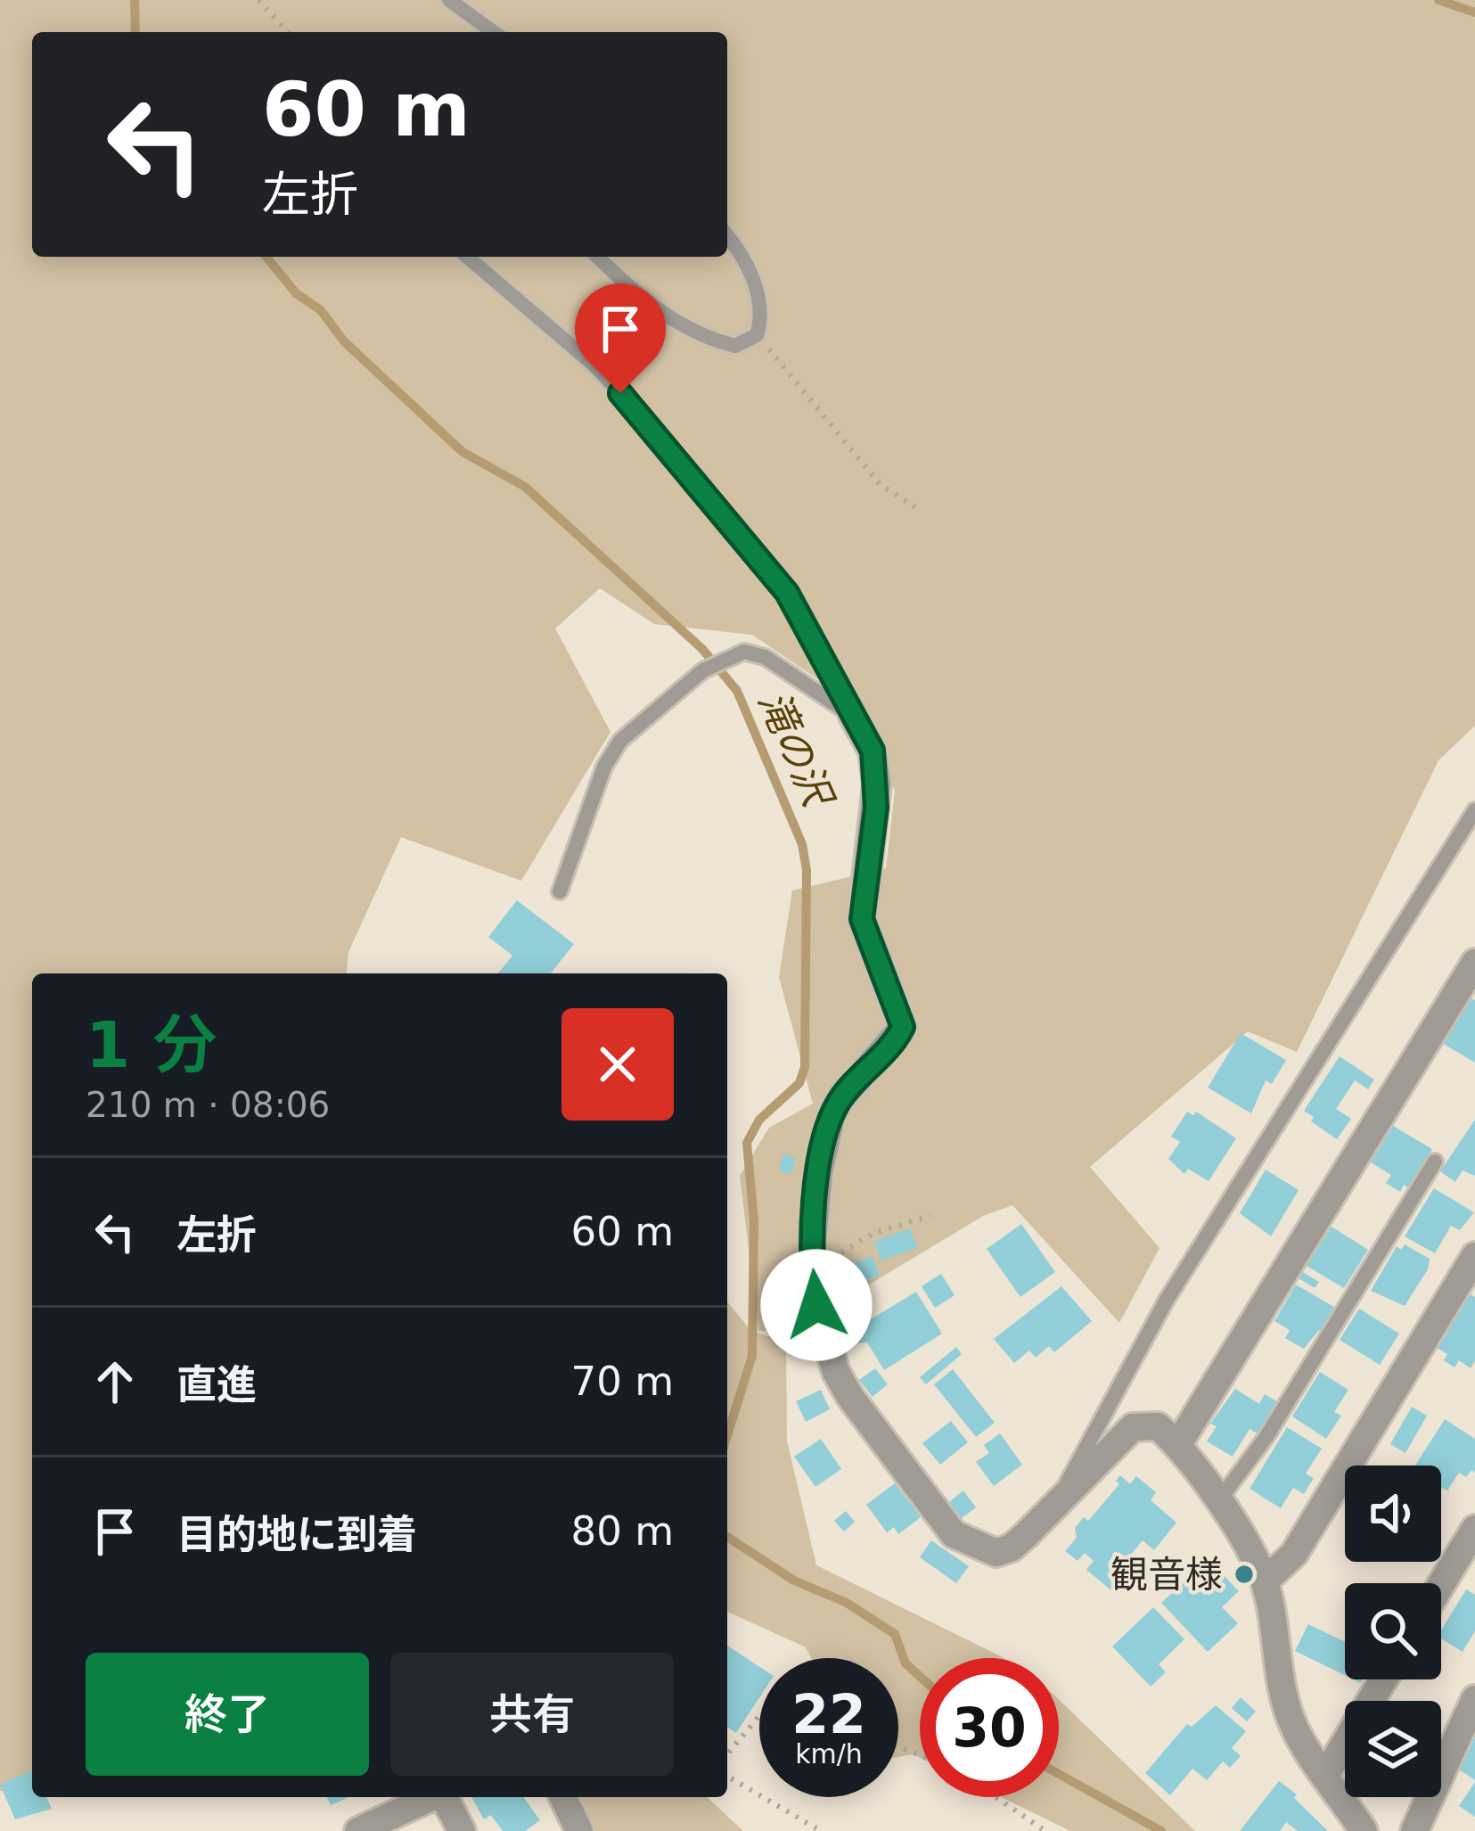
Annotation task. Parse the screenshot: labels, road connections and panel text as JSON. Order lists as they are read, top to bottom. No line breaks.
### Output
{"water":["滝の沢"],"places":["観音様"],"page":{"turn":["60 m","左折"],"heading":["1 分","210 m · 08:06"],"list":[{"name":"左折","value":"60 m"},{"name":"直進","value":"70 m"},{"name":"目的地に到着","value":"80 m"}],"buttons":["終了","共有"],"speed":"22 km/h","limit":"30"}}
